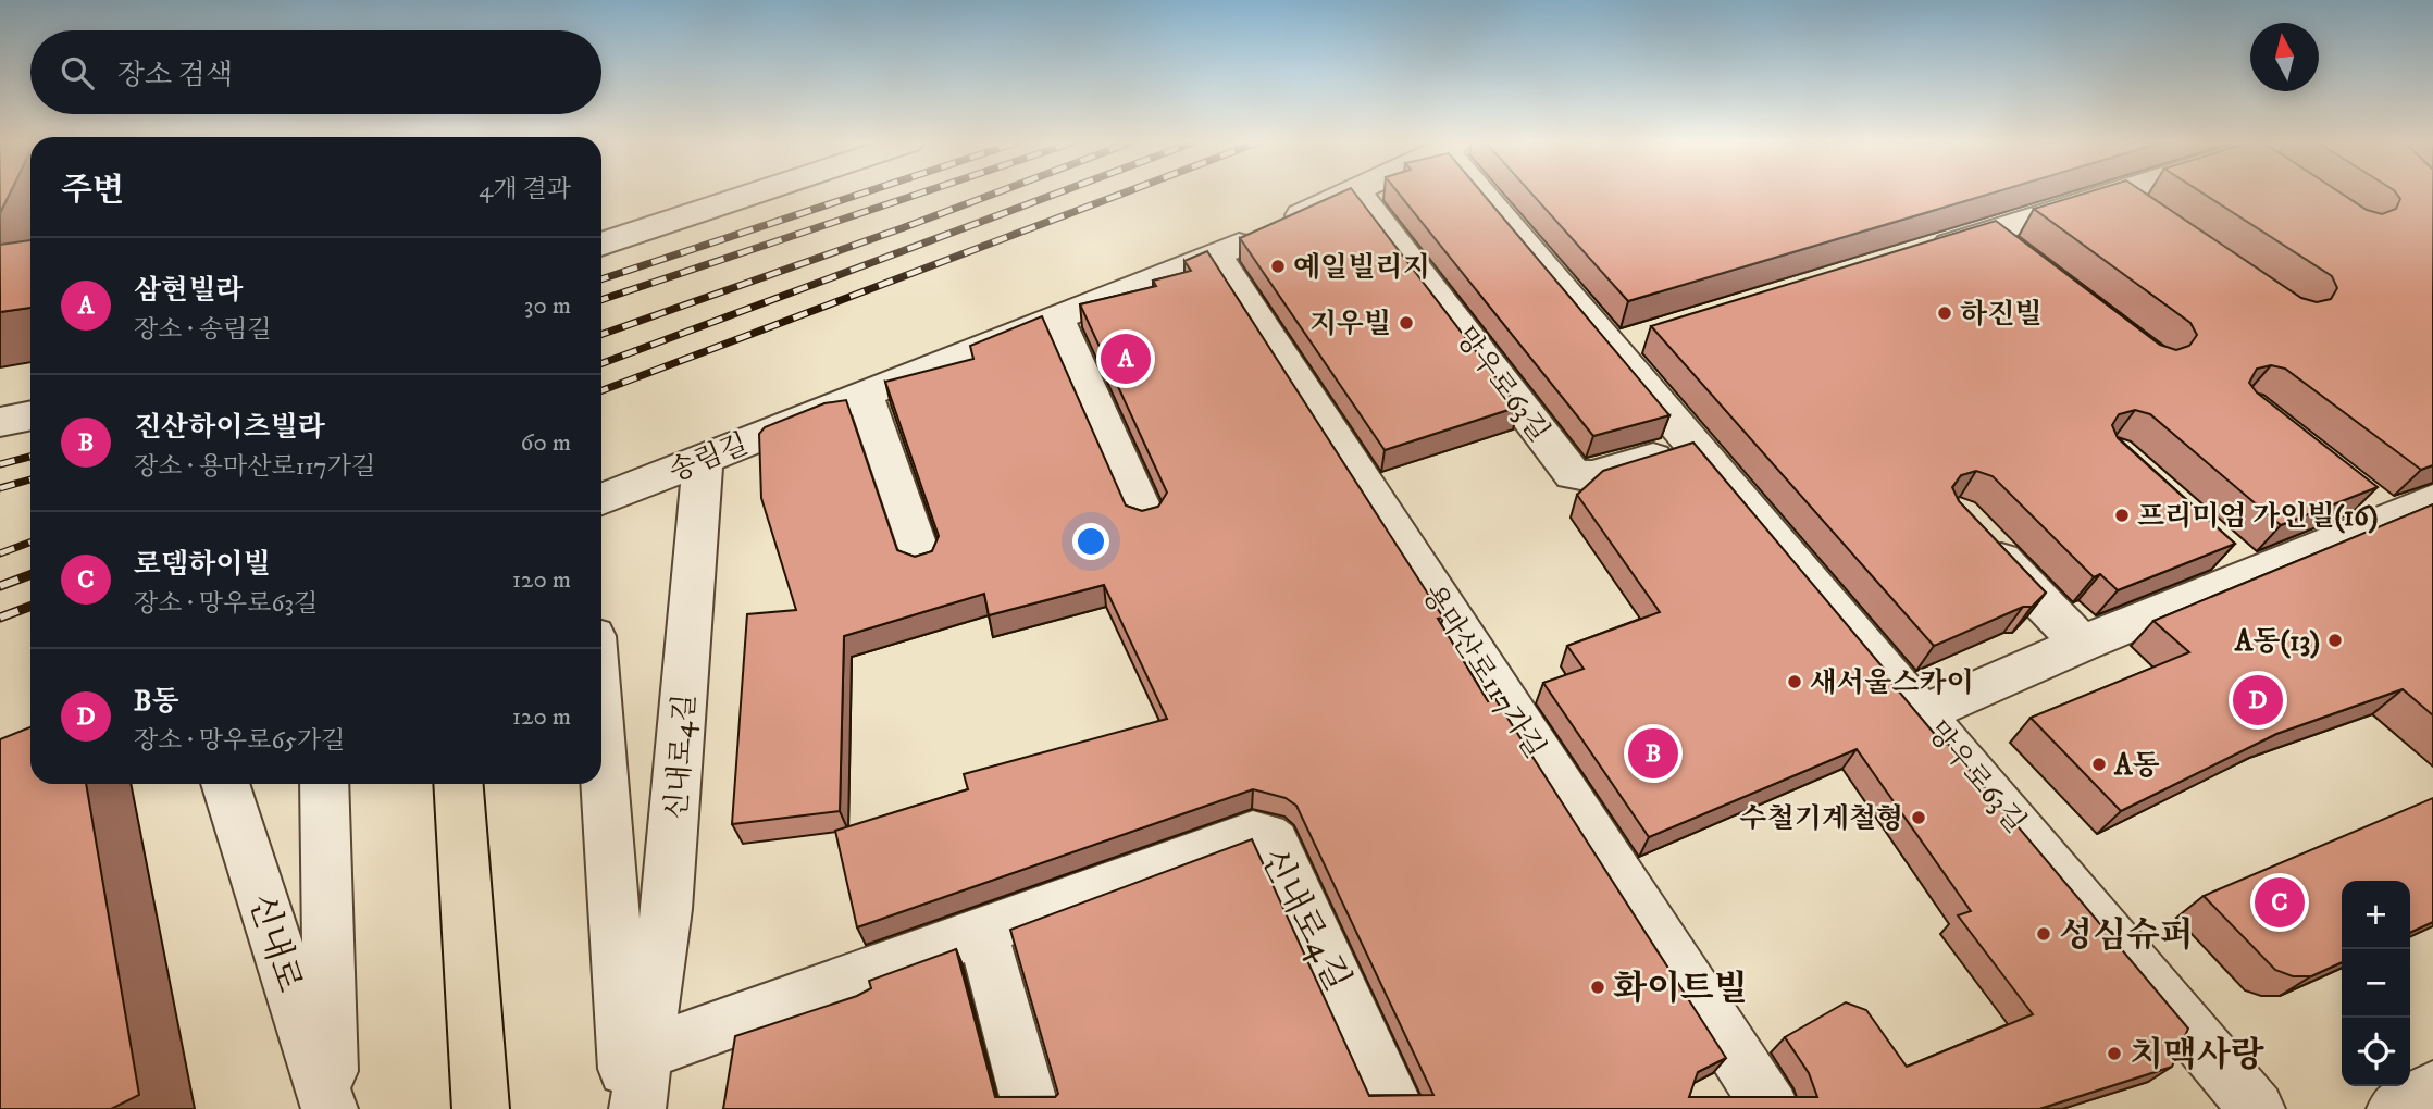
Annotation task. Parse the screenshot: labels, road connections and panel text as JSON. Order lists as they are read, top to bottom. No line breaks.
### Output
{"streets":{"street":["망우로63길","송림길","용마산로117가길","신내로4길","신내로"]},"crossings":[["송림길","용마산로117가길"],["송림길","신내로4길"]],"places":["예일빌리지","하진빌","지우빌","프리미엄 가인빌(16)","A동(13)","새서울스카이","A동","수철기계철형","성심슈퍼","화이트빌","치맥사랑"],"north":"top","page":{"search":"장소 검색","heading":["주변","4개 결과"],"list":[{"mark":"A","name":"삼현빌라","note":"장소 · 송림길","value":"30 m"},{"mark":"B","name":"진산하이츠빌라","note":"장소 · 용마산로117가길","value":"60 m"},{"mark":"C","name":"로뎀하이빌","note":"장소 · 망우로63길","value":"120 m"},{"mark":"D","name":"B동","note":"장소 · 망우로65가길","value":"120 m"}],"pins":["A","D","B","C"],"map_buttons":["+","−"]}}
